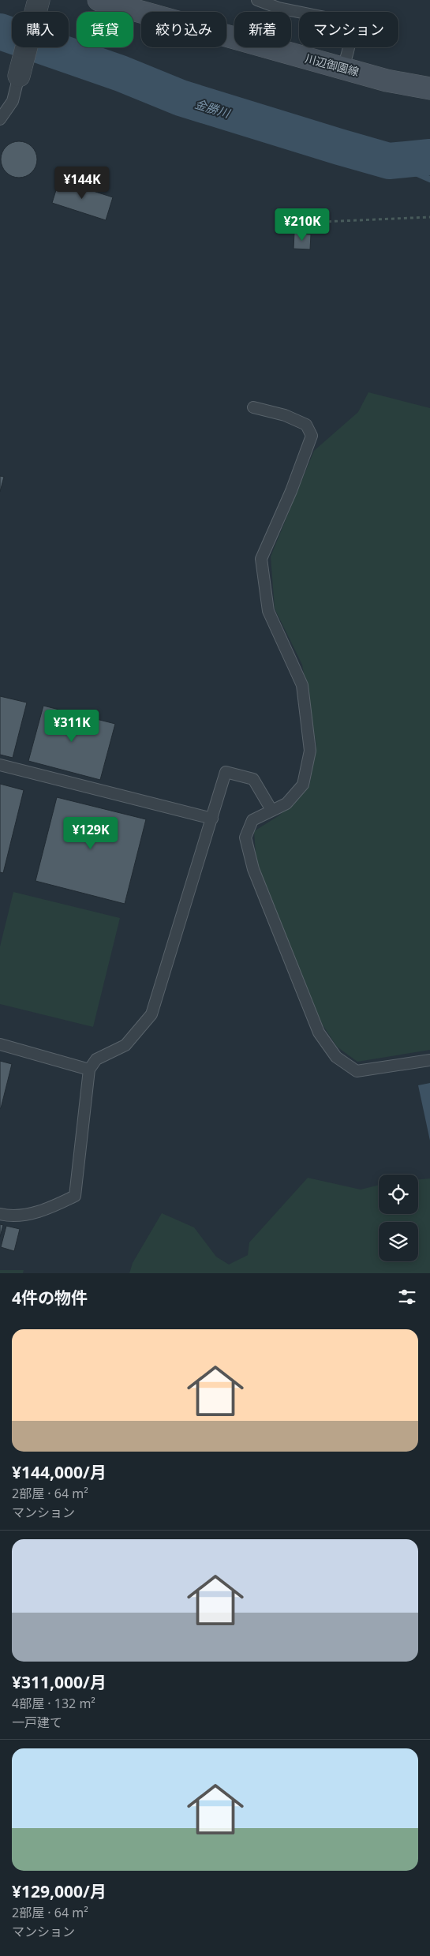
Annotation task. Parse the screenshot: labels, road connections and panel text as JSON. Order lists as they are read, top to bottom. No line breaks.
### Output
{"streets":{"main road":["川辺御園線"]},"water":["金勝川"],"page":{"chip":["購入","賃貸","絞り込み","新着","マンション"],"price":["¥144K","¥210K","¥311K","¥129K"],"heading":"4件の物件","list":[{"name":"¥144,000/月","note":"2部屋 · 64 m² · マンション"},{"name":"¥311,000/月","note":"4部屋 · 132 m² · 一戸建て"},{"name":"¥129,000/月","note":"2部屋 · 64 m² · マンション"}]}}
